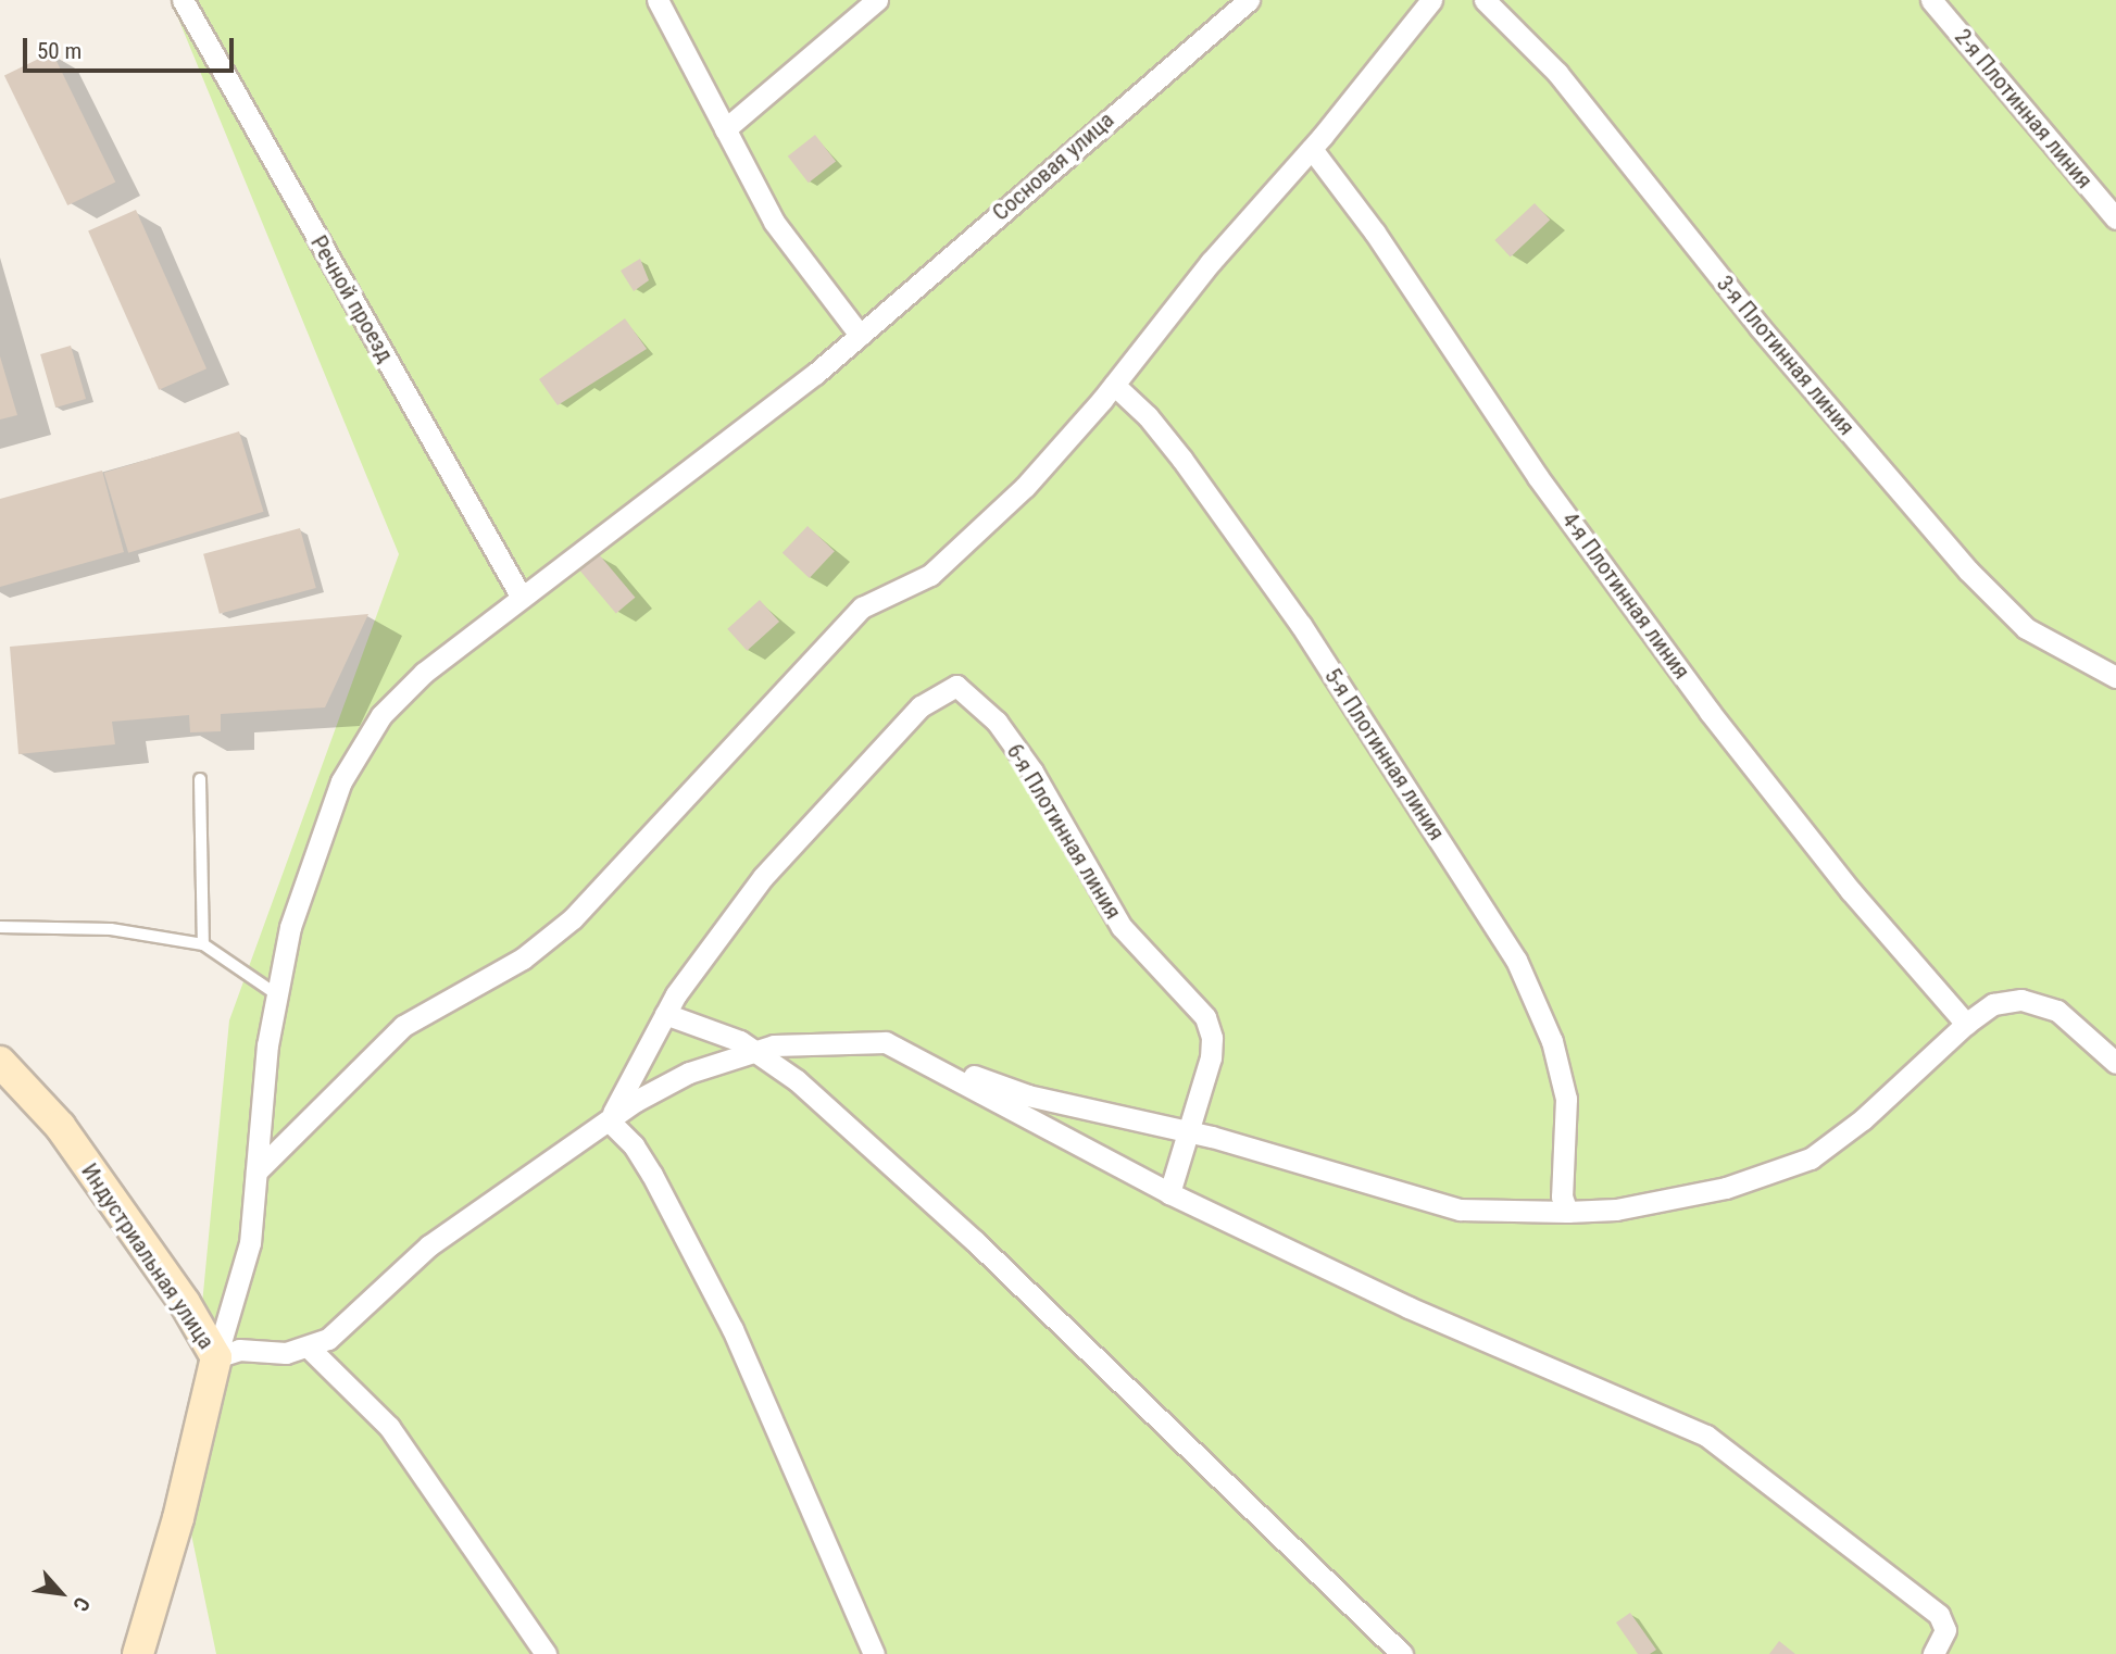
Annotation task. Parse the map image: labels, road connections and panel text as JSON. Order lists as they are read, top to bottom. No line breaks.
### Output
{"streets":{"main road":["Индустриальная улица"],"street":["2-я Плотинная линия","Сосновая улица","Речной проезд","3-я Плотинная линия","4-я Плотинная линия","5-я Плотинная линия","6-я Плотинная линия"]},"crossings":[["Сосновая улица","Речной проезд"],["Сосновая улица","Индустриальная улица"]],"scale_bar":"50 m","north":"bottom right"}
